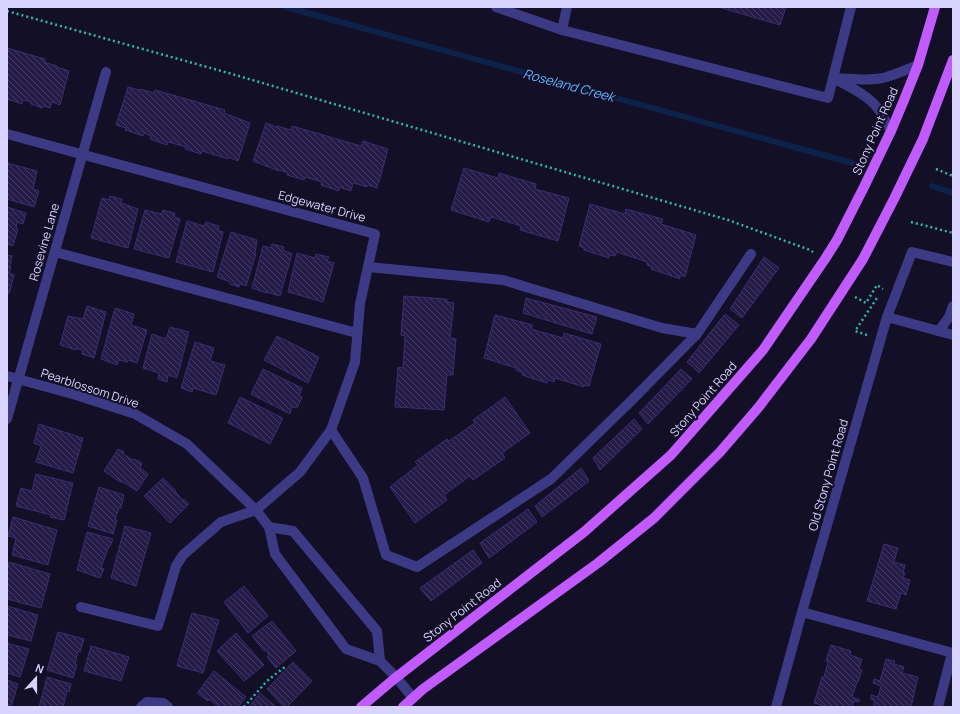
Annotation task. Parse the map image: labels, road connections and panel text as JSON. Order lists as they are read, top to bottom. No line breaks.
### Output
{"streets":{"main road":["Stony Point Road"],"street":["Edgewater Drive","Rosevine Lane","Pearblossom Drive","Old Stony Point Road"]},"crossings":[["Stony Point Road","Pearblossom Drive"],["Edgewater Drive","Rosevine Lane"],["Edgewater Drive","Pearblossom Drive"],["Rosevine Lane","Pearblossom Drive"]],"water":["Roseland Creek"],"north":"top"}
